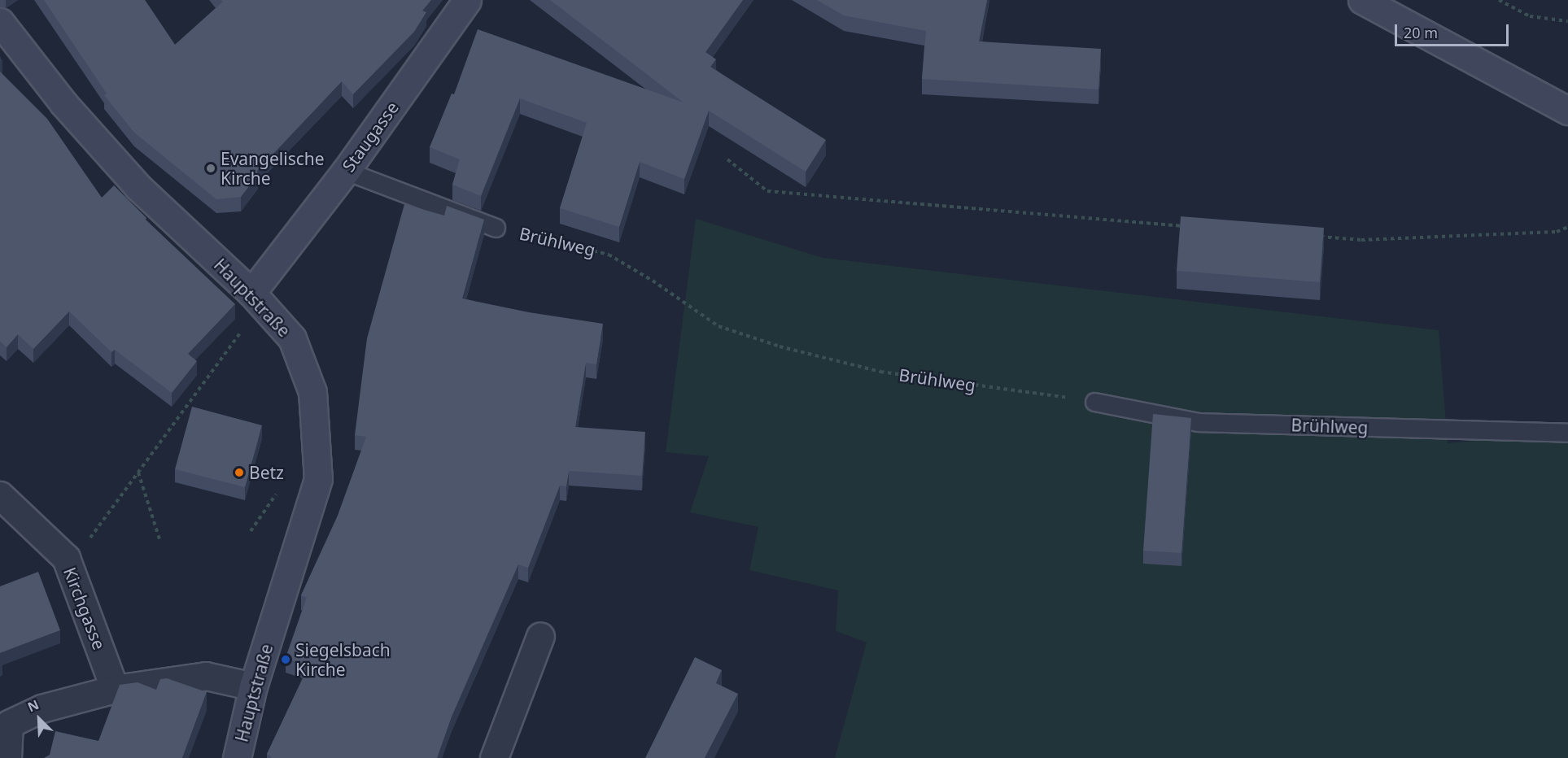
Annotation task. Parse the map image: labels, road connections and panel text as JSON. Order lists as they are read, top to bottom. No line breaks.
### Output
{"streets":{"main road":["Staugasse","Hauptstraße"],"street":["Kirchgasse"],"lane":["Brühlweg"]},"crossings":[["Staugasse","Brühlweg"],["Staugasse","Hauptstraße"]],"places":["Evangelische Kirche","Betz","Siegelsbach Kirche"],"scale_bar":"20 m","north":"top left"}
